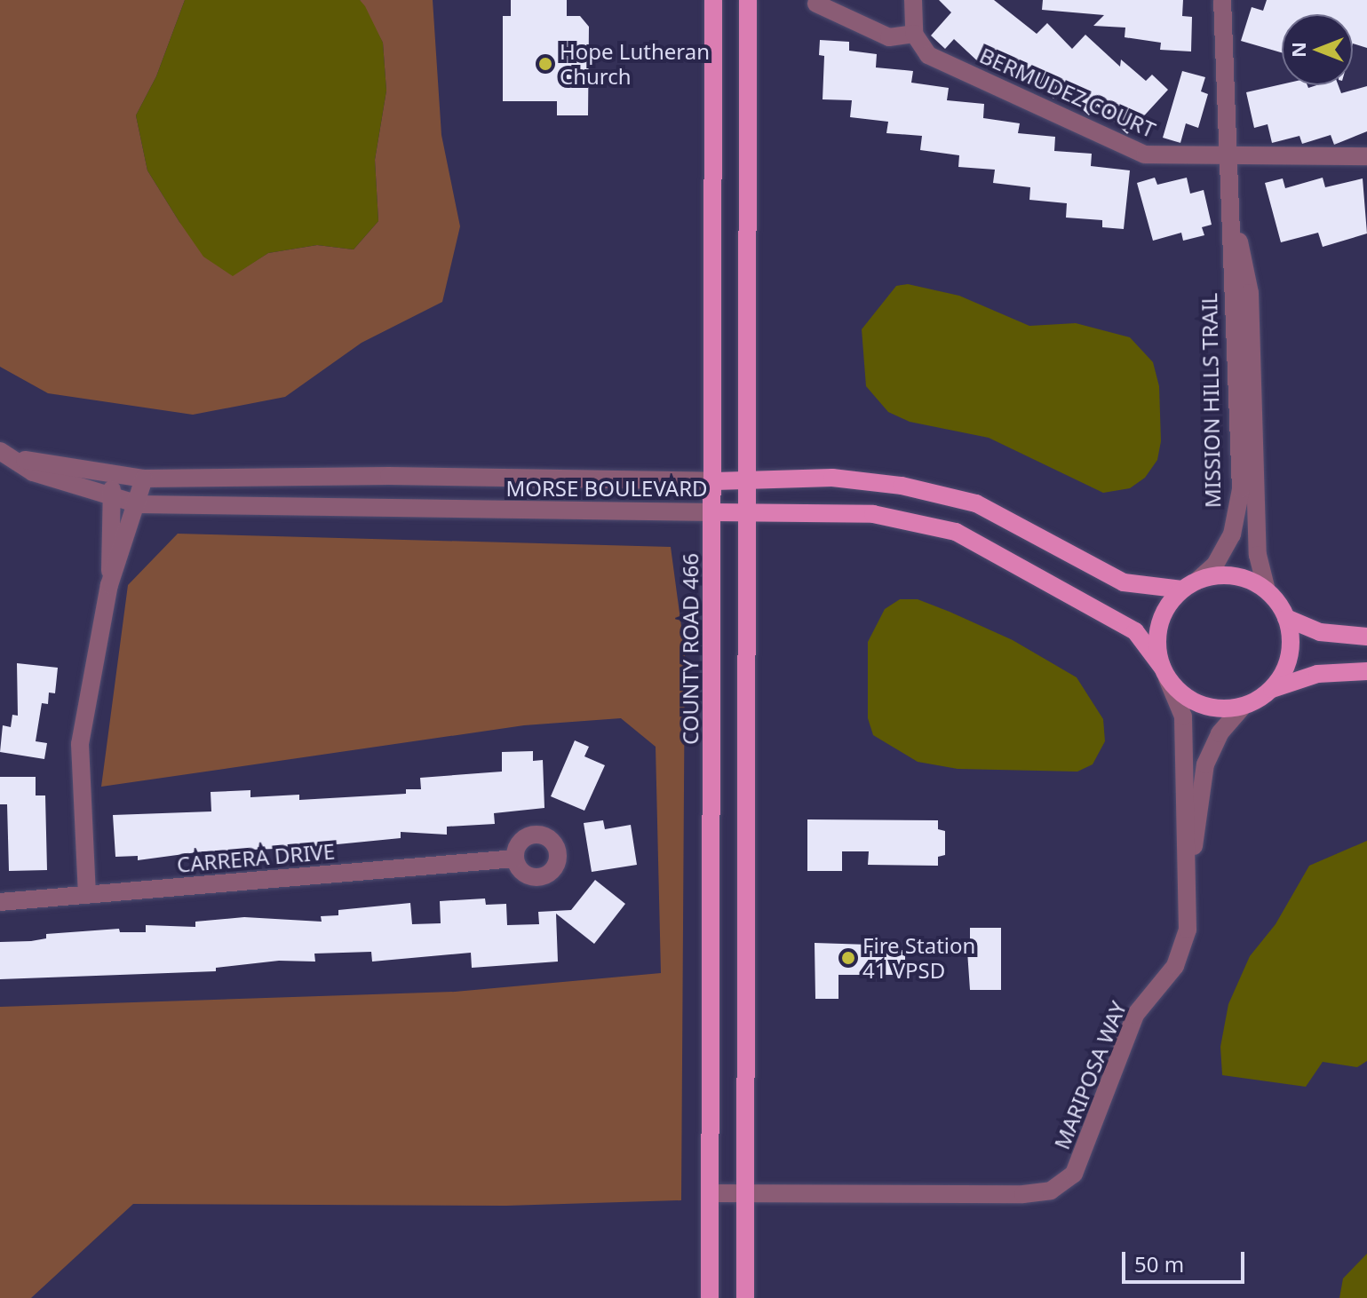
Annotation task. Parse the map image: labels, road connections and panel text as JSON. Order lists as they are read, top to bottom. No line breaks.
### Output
{"streets":{"main road":["MORSE BOULEVARD","COUNTY ROAD 466"],"street":["BERMUDEZ COURT","MISSION HILLS TRAIL","CARRERA DRIVE","MARIPOSA WAY"]},"crossings":[["BERMUDEZ COURT","MISSION HILLS TRAIL"],["MISSION HILLS TRAIL","MORSE BOULEVARD"],["MISSION HILLS TRAIL","MARIPOSA WAY"],["MORSE BOULEVARD","COUNTY ROAD 466"],["MORSE BOULEVARD","MARIPOSA WAY"],["COUNTY ROAD 466","MARIPOSA WAY"]],"places":["Hope Lutheran Church","Fire Station 41 VPSD"],"scale_bar":"50 m","north":"left"}
